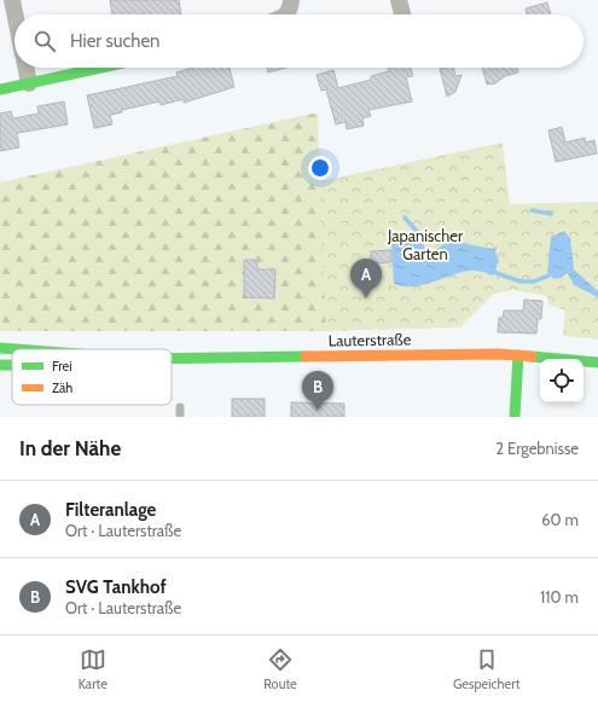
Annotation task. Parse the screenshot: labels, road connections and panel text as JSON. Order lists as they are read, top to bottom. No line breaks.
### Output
{"streets":{"main road":["Lauterstraße"]},"parks":["Japanischer Garten"],"legend":["Frei","Zäh"],"page":{"search":"Hier suchen","pins":["A","B"],"heading":["In der Nähe","2 Ergebnisse"],"list":[{"mark":"A","name":"Filteranlage","note":"Ort · Lauterstraße","value":"60 m"},{"mark":"B","name":"SVG Tankhof","note":"Ort · Lauterstraße","value":"110 m"}],"nav":["Karte","Route","Gespeichert"]}}
